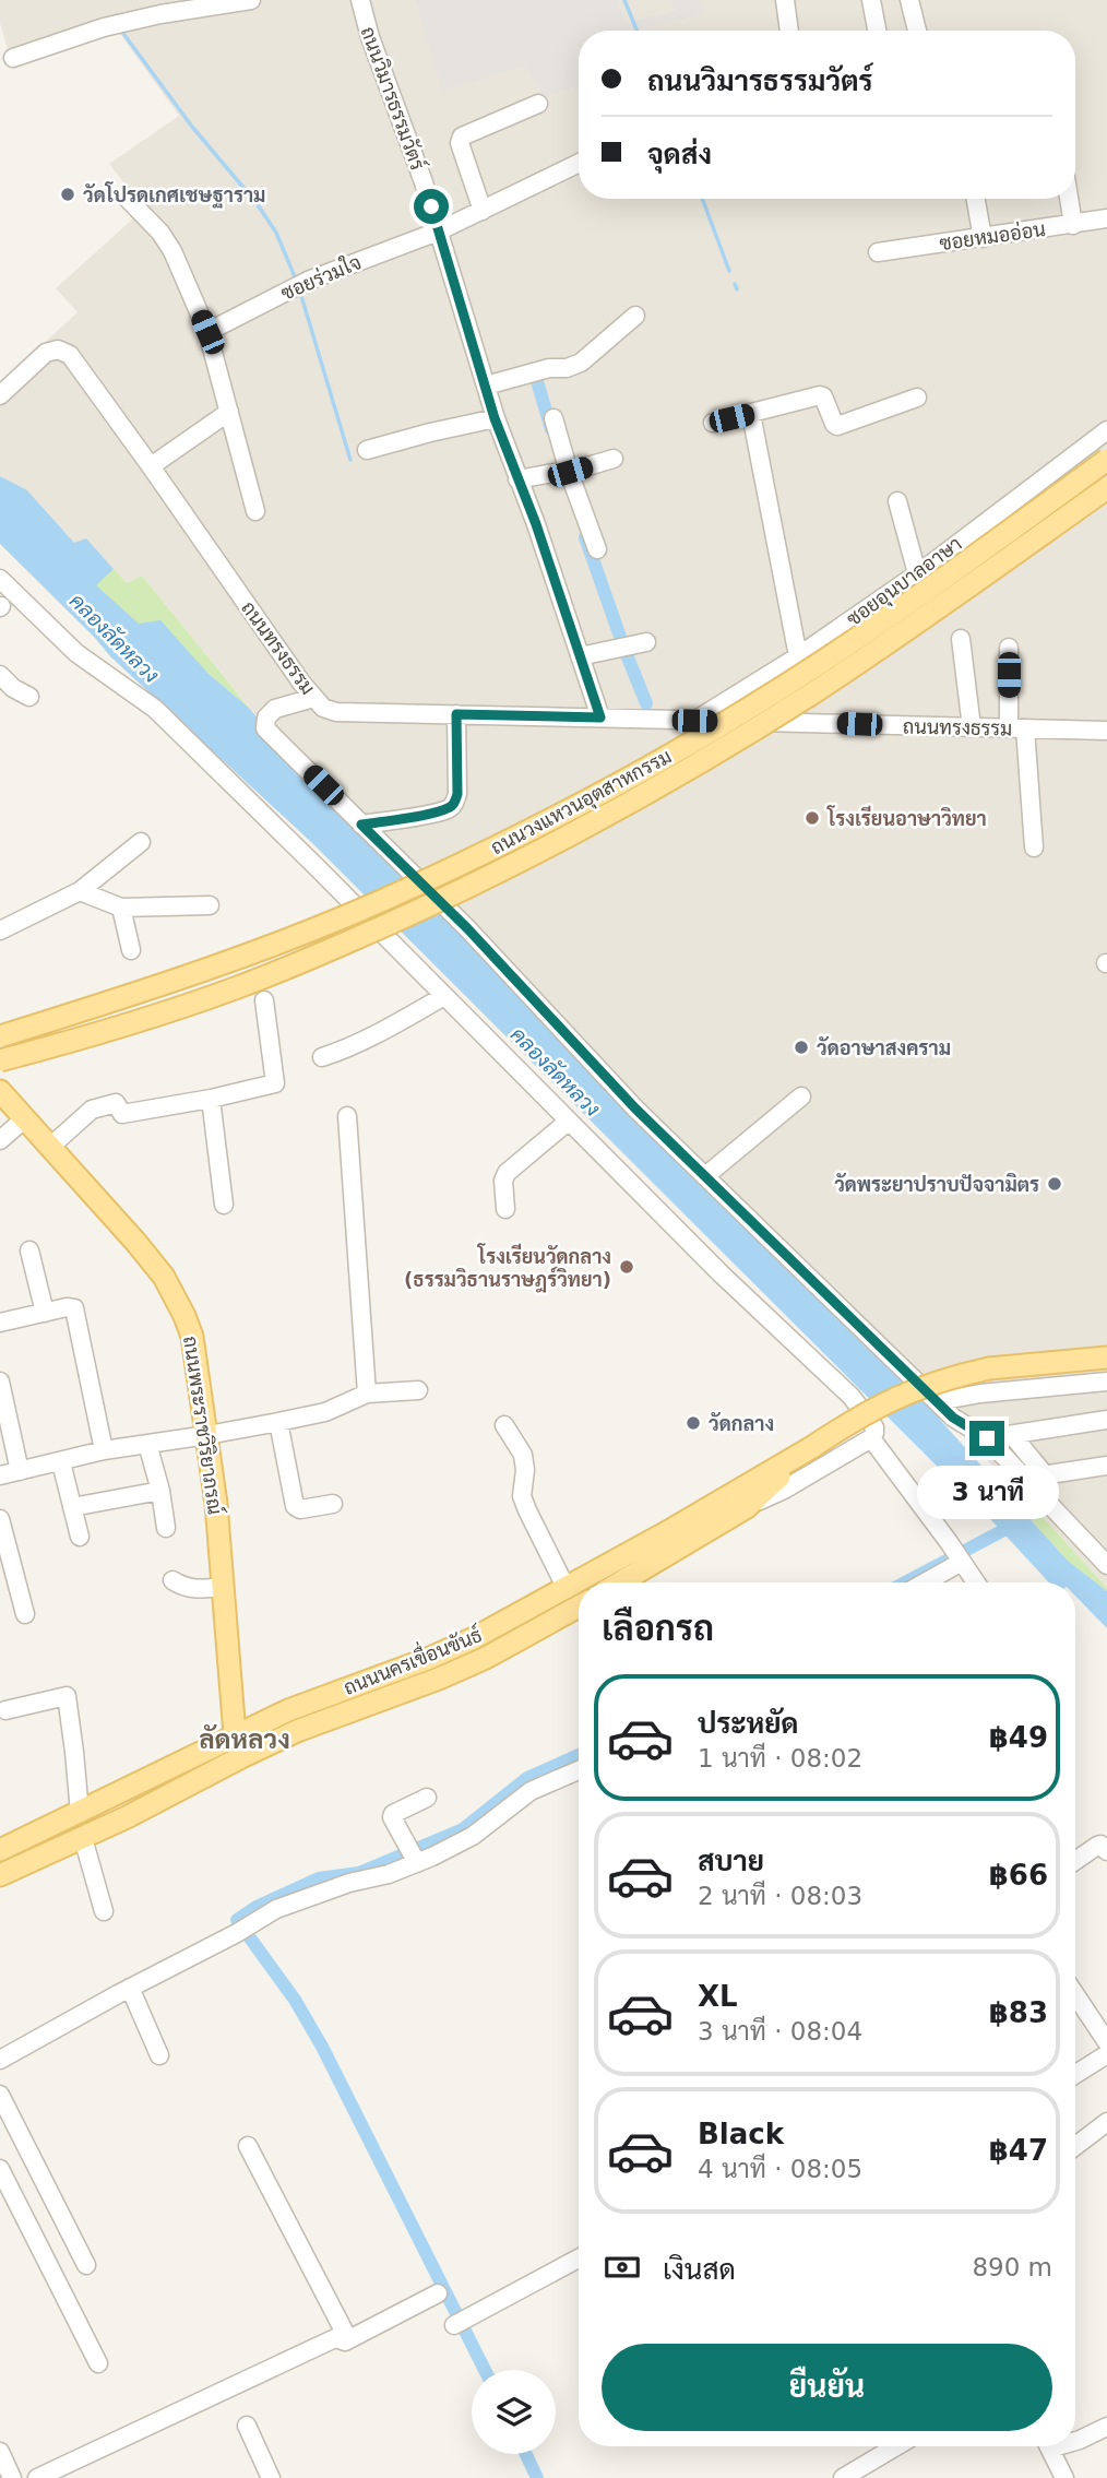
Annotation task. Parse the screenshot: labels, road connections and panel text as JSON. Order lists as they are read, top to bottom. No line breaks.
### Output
{"streets":{"main road":["ถนนวงแหวนอุตสาหกรรม","ถนนพระราชวิริยาภรณ์","ถนนนครเขื่อนขันธ์"],"street":["ถนนวิมารธรรมวัตร์","ซอยหมออ่อน","ซอยร่วมใจ","ซอยอุนบาลอาษา","ถนนทรงธรรม"]},"crossings":[["ถนนวิมารธรรมวัตร์","ซอยร่วมใจ"],["ถนนวิมารธรรมวัตร์","ถนนทรงธรรม"],["ซอยอุนบาลอาษา","ถนนทรงธรรม"],["ถนนพระราชวิริยาภรณ์","ถนนนครเขื่อนขันธ์"]],"districts":["ลัดหลวง"],"water":["คลองลัดหลวง"],"places":["วัดโปรดเกศเชษฐาราม","โรงเรียนอาษาวิทยา","วัดอาษาสงคราม","วัดพระยาปราบปัจจามิตร","โรงเรียนวัดกลาง (ธรรมวิธานราษฎร์วิทยา)","วัดกลาง"],"page":{"banner":["ถนนวิมารธรรมวัตร์","จุดส่ง"],"bubble":"3 นาที","heading":"เลือกรถ","list":[{"name":"ประหยัด","note":"1 นาที · 08:02","value":"฿49"},{"name":"สบาย","note":"2 นาที · 08:03","value":"฿66"},{"name":"XL","note":"3 นาที · 08:04","value":"฿83"},{"name":"Black","note":"4 นาที · 08:05","value":"฿47"}],"pay":["เงินสด","890 m"],"buttons":"ยืนยัน"}}
